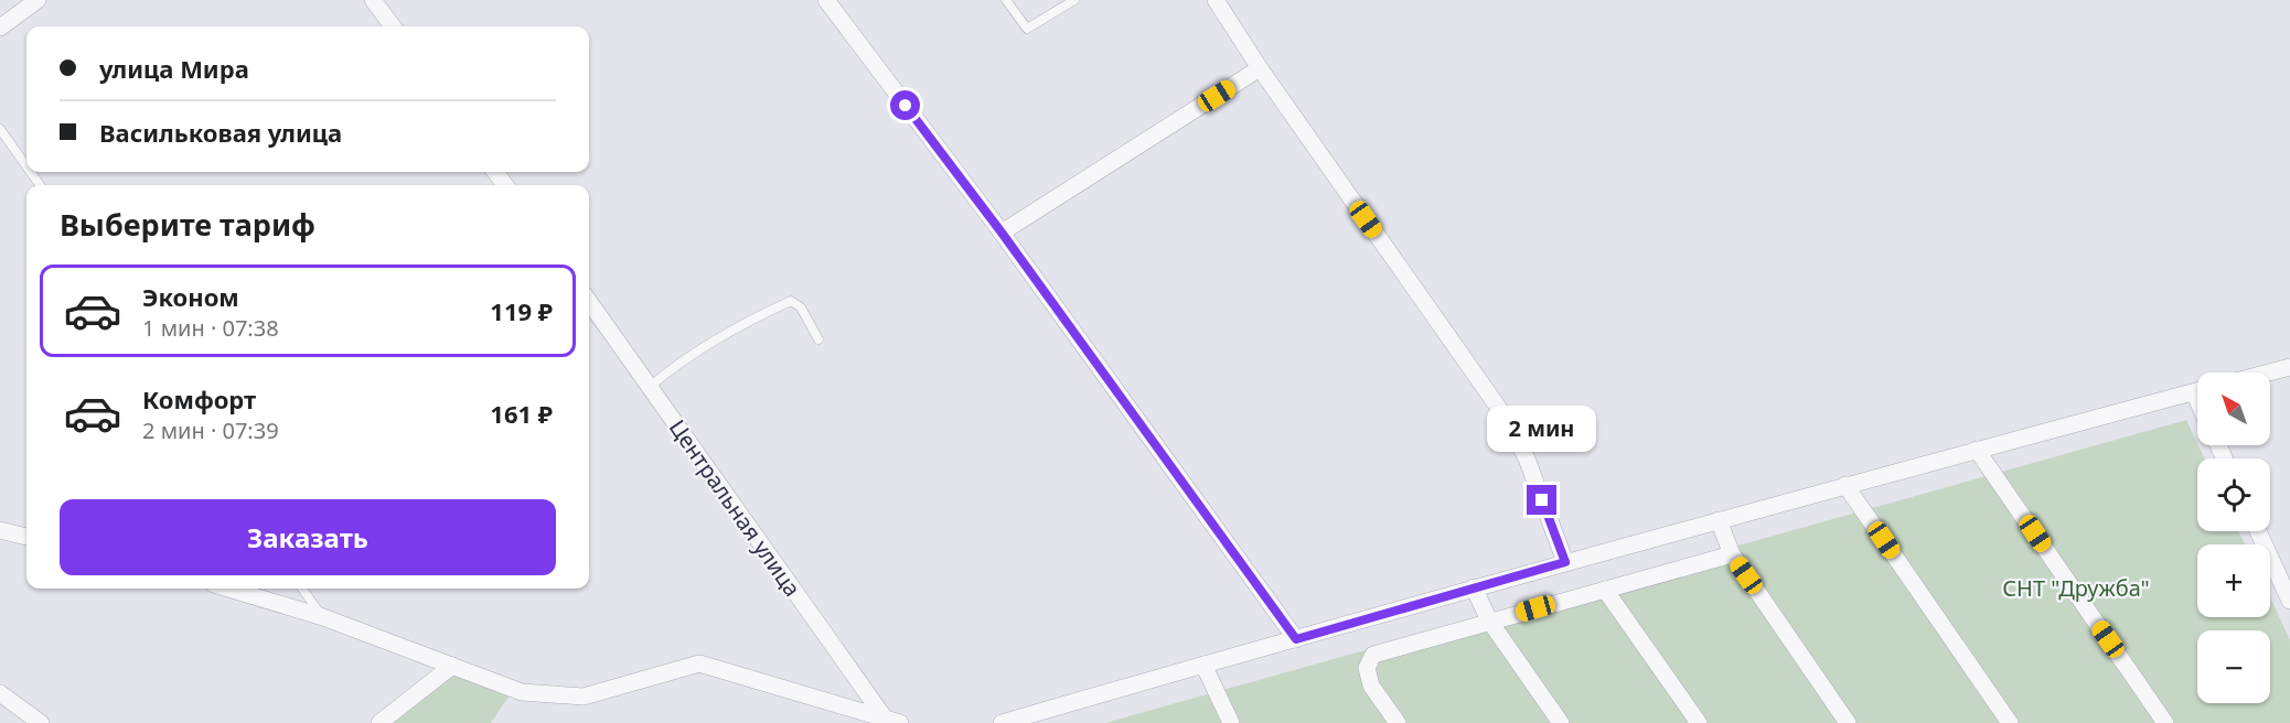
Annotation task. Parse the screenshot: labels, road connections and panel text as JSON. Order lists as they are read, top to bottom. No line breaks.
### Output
{"streets":{"street":["Центральная улица"]},"parks":["СНТ \"Дружба\""],"north":"top left","page":{"banner":["улица Мира","Васильковая улица"],"heading":"Выберите тариф","list":[{"name":"Эконом","note":"1 мин · 07:38","value":"119 ₽"},{"name":"Комфорт","note":"2 мин · 07:39","value":"161 ₽"}],"map_buttons":["+","−"],"bubble":"2 мин","buttons":"Заказать"}}
